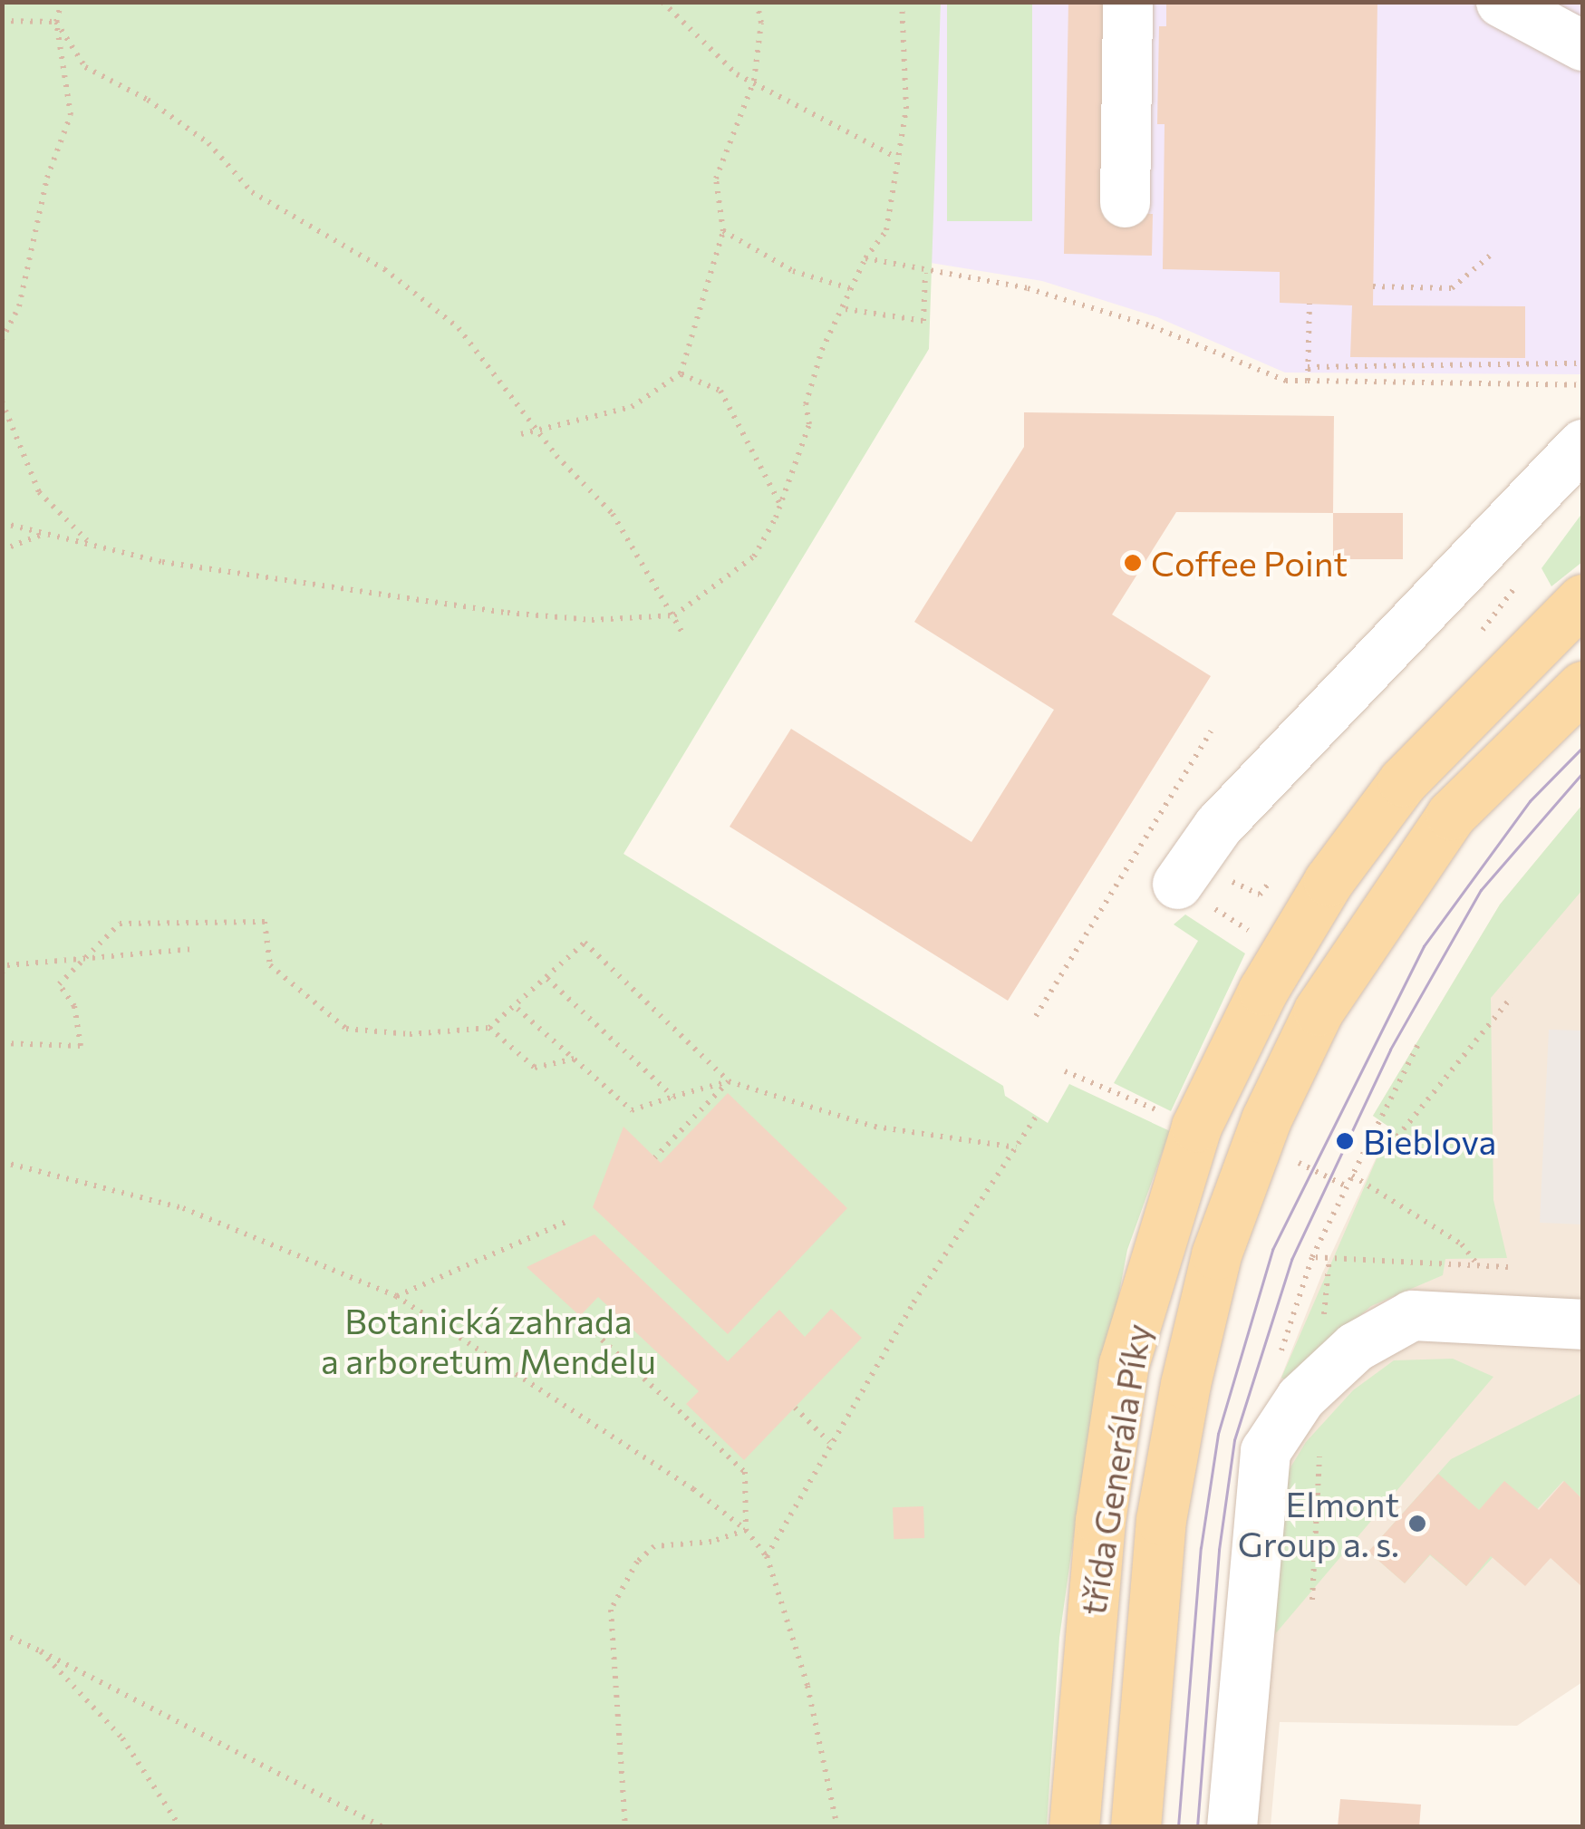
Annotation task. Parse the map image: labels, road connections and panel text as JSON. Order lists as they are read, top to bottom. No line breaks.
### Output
{"streets":{"main road":["třída Generála Píky"]},"parks":["Botanická zahrada a arboretum Mendelu"],"places":["Coffee Point","Bieblova","Elmont Group a. s."]}
